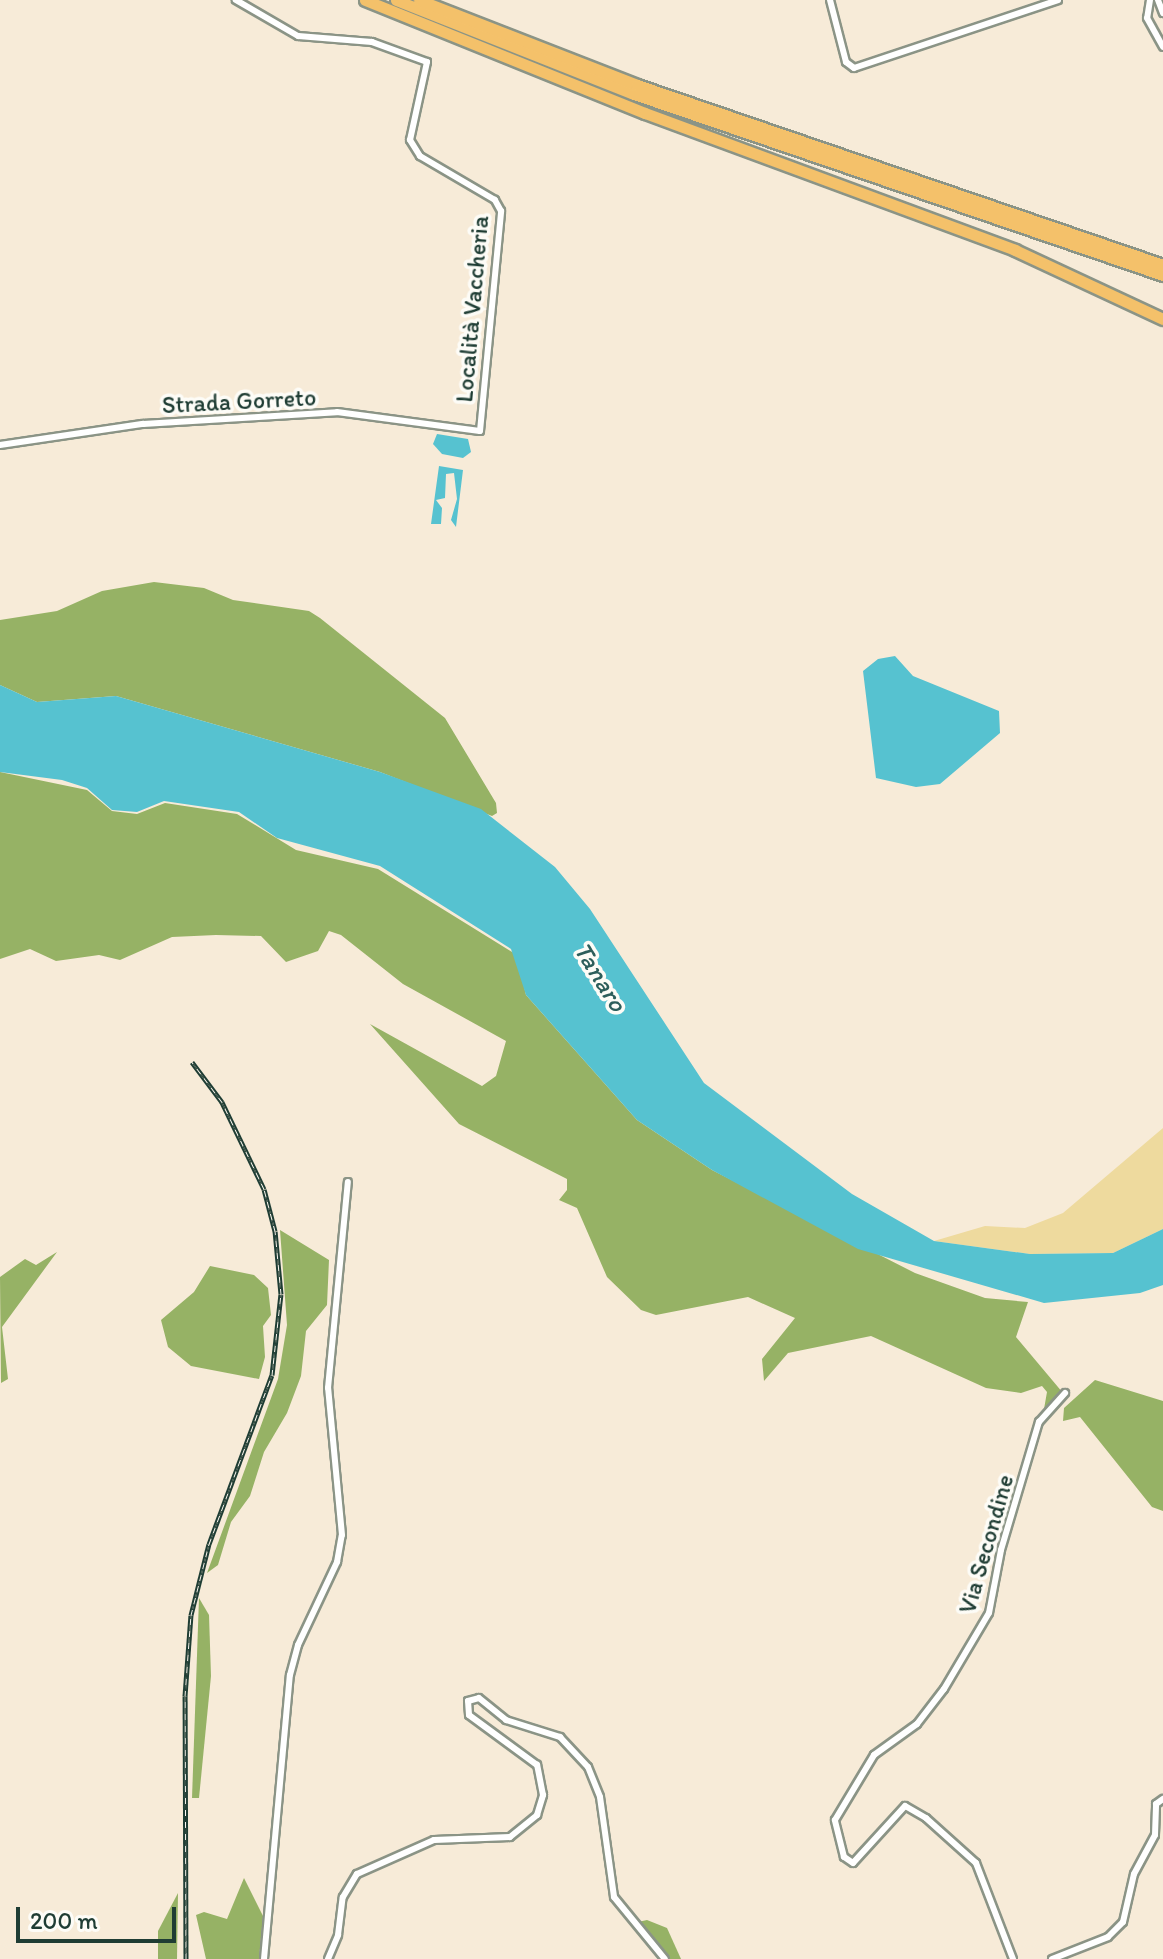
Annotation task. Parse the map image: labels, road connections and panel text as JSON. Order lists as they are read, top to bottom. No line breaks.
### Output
{"streets":{"street":["Località Vaccheria","Strada Gorreto","Via Secondine"]},"crossings":[["Località Vaccheria","Strada Gorreto"]],"water":["Tanaro"],"scale_bar":"200 m"}
